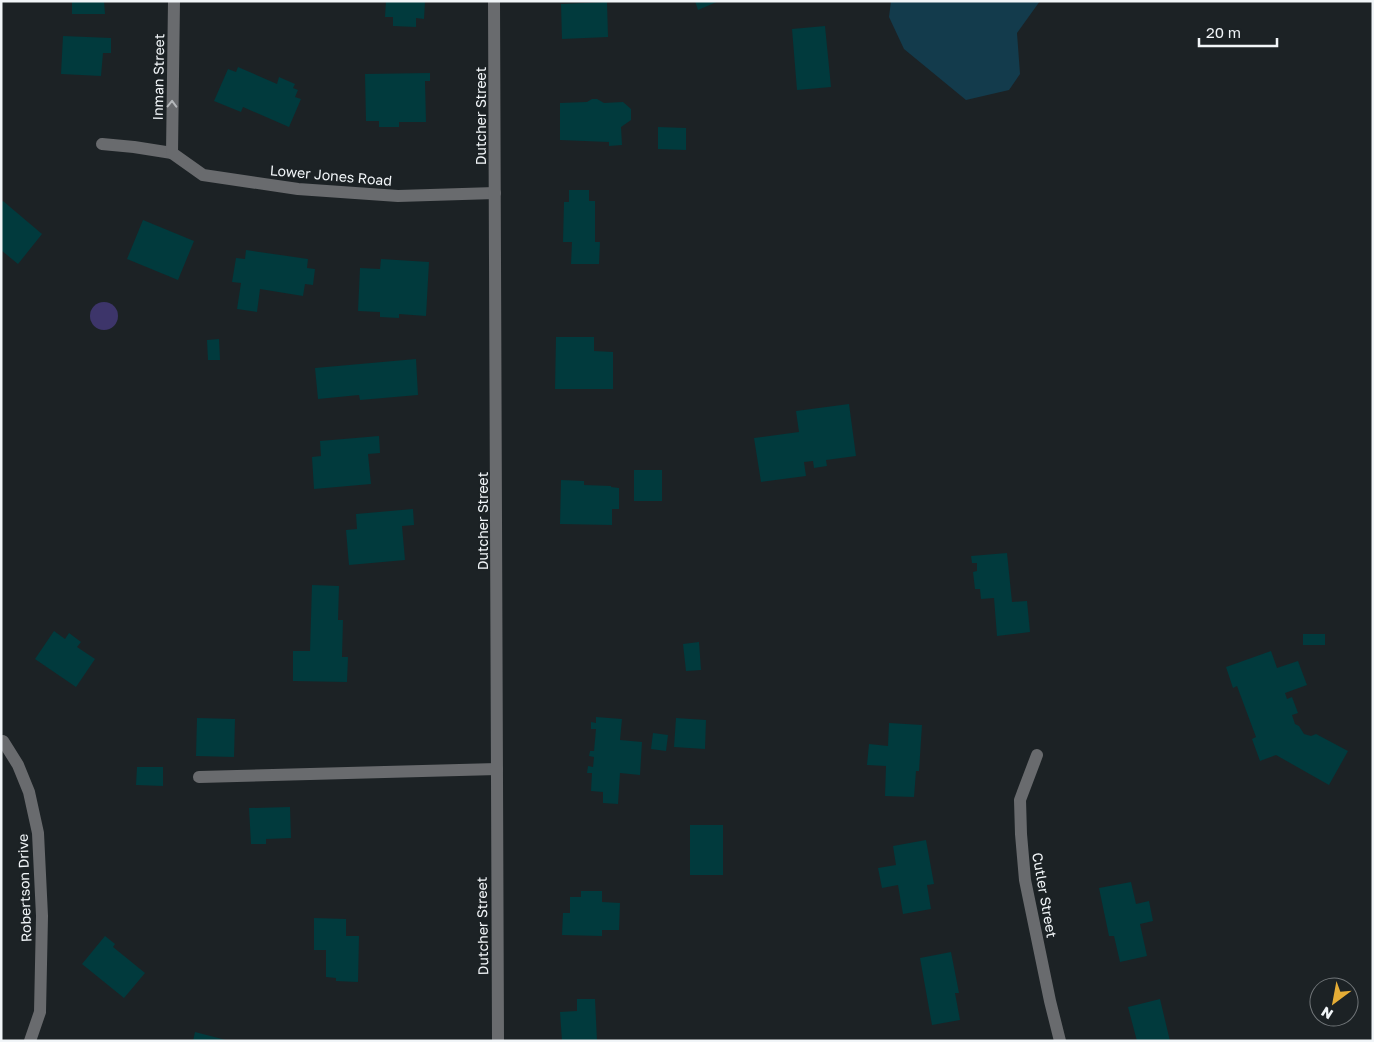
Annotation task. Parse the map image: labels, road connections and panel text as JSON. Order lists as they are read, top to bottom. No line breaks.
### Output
{"streets":{"street":["Inman Street","Dutcher Street","Lower Jones Road","Robertson Drive","Cutler Street"]},"crossings":[["Inman Street","Lower Jones Road"],["Dutcher Street","Lower Jones Road"]],"one_way":["Inman Street"],"scale_bar":"20 m","north":"bottom left"}
